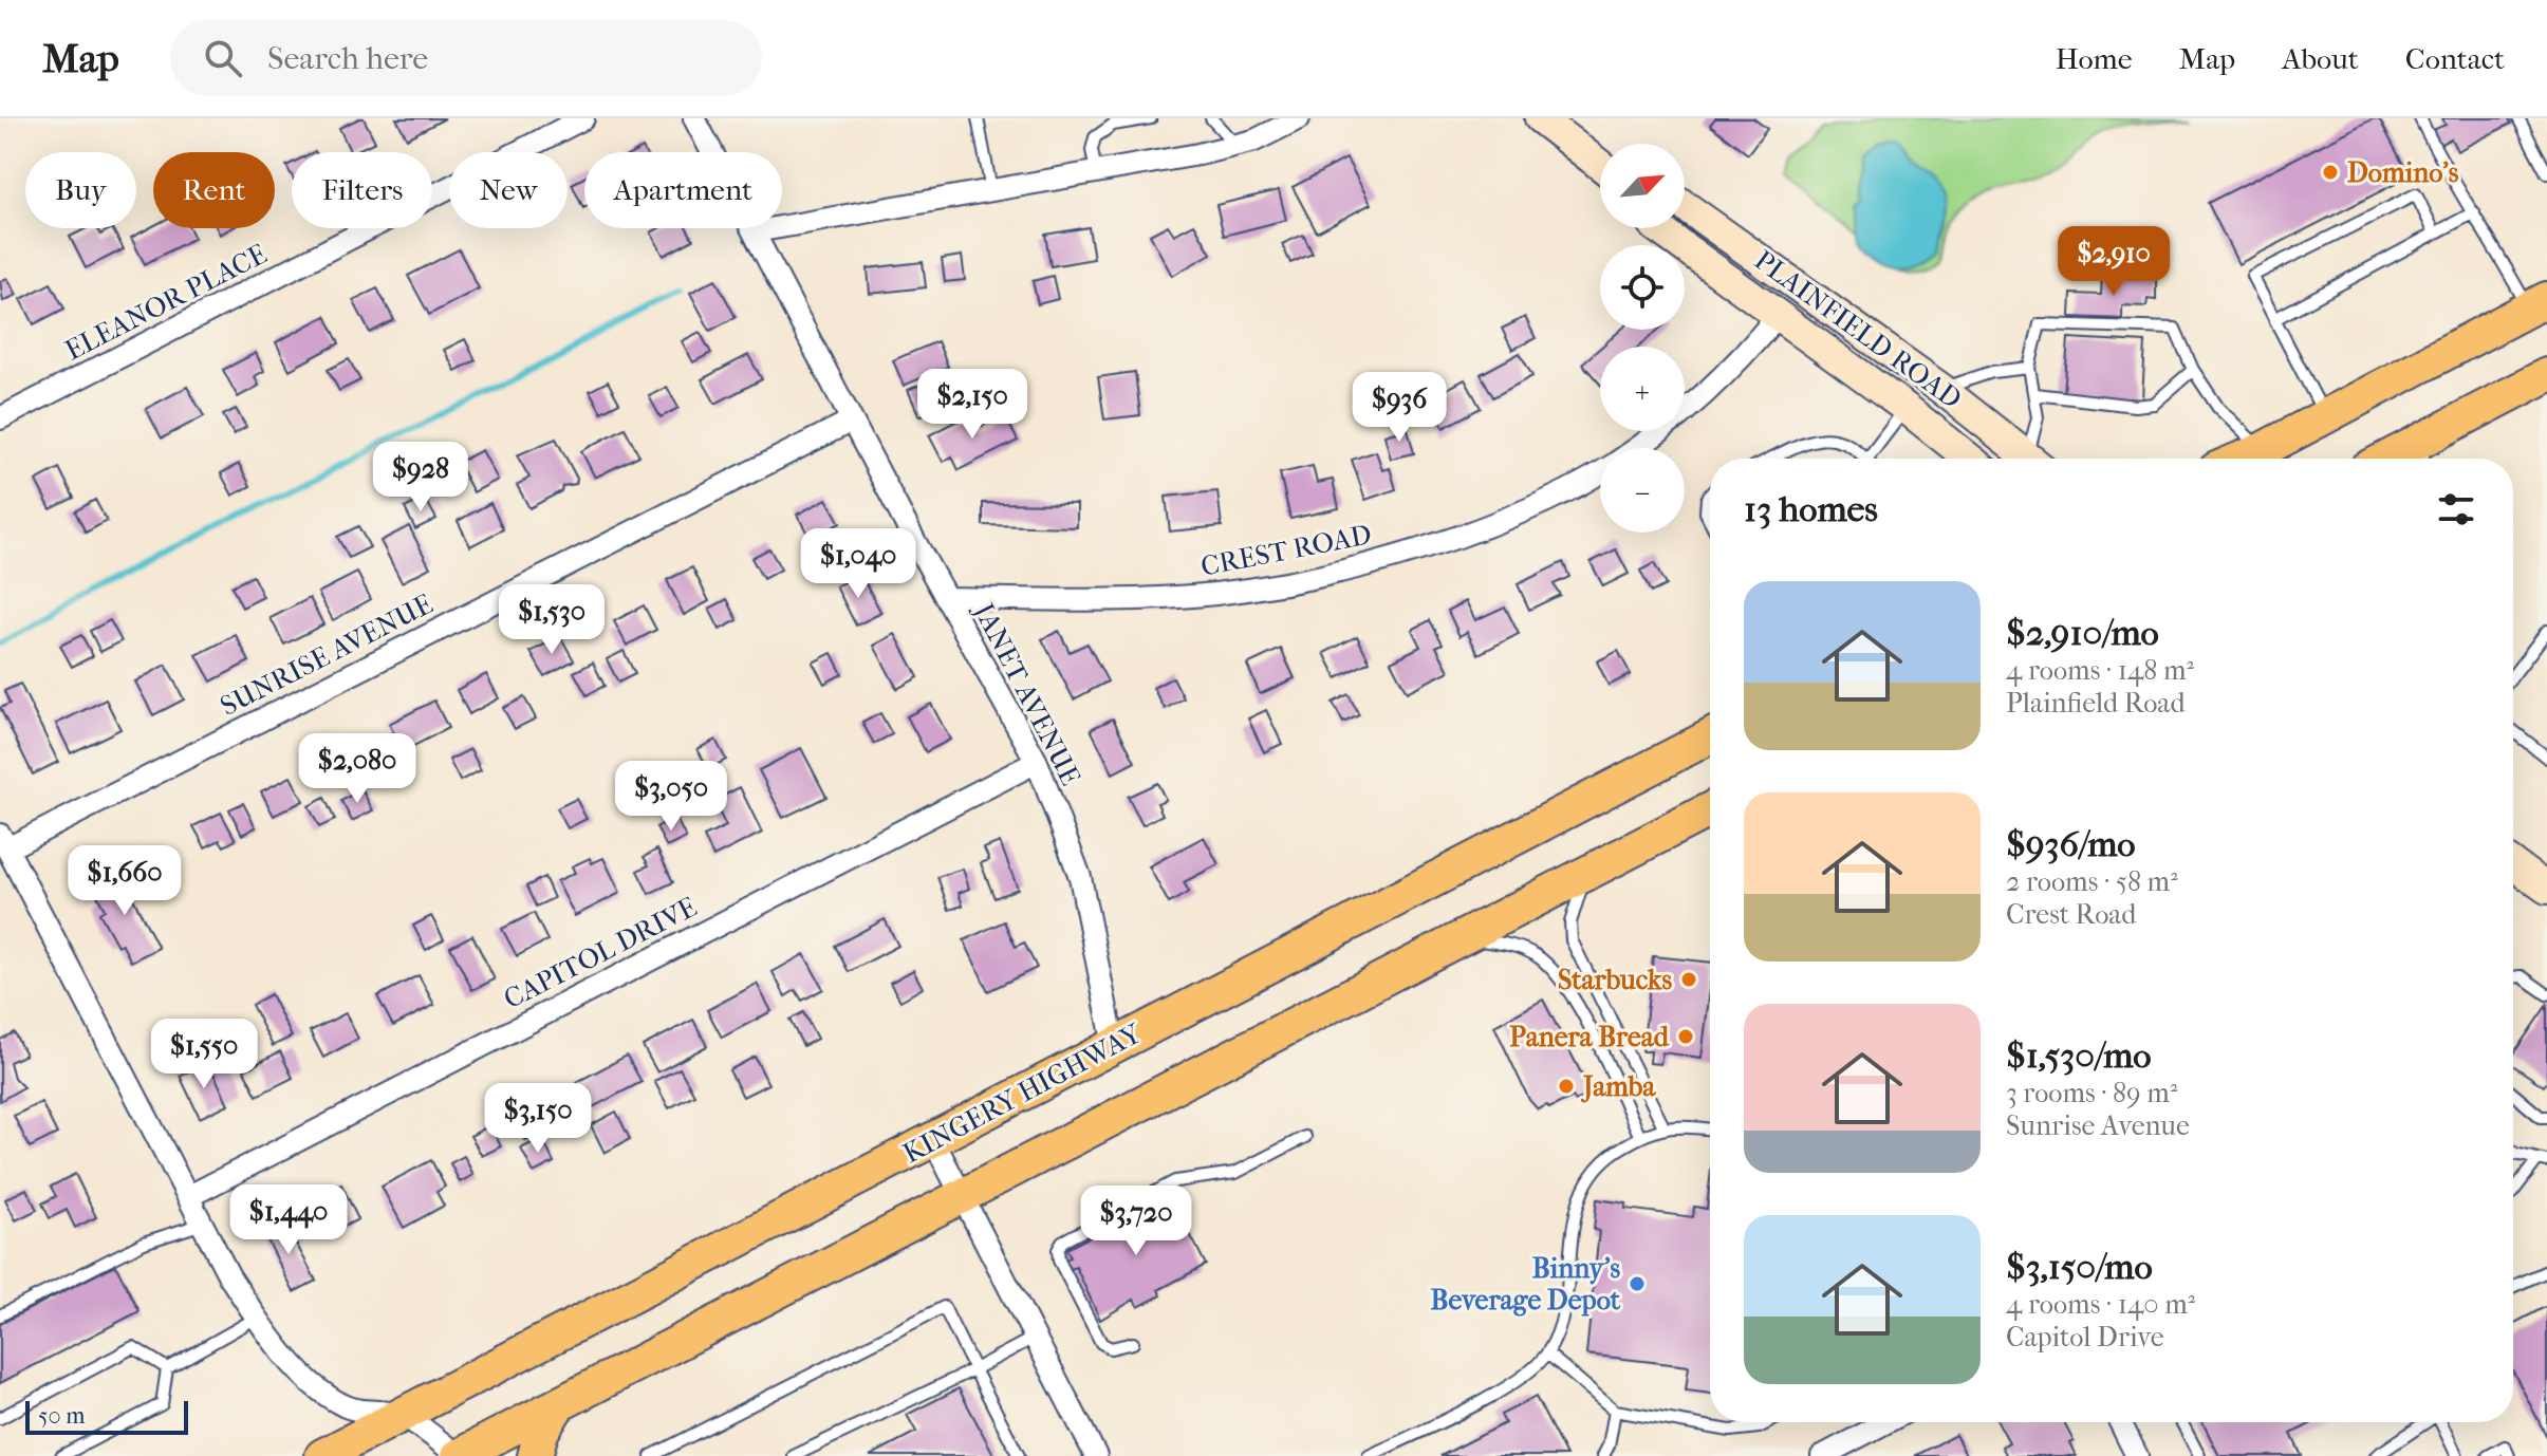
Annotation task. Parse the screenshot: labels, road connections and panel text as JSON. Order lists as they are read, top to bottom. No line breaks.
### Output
{"streets":{"highway":["KINGERY HIGHWAY"],"main road":["PLAINFIELD ROAD"],"street":["ELEANOR PLACE","CREST ROAD","SUNRISE AVENUE","JANET AVENUE","CAPITOL DRIVE"]},"crossings":[["PLAINFIELD ROAD","CREST ROAD"],["CREST ROAD","JANET AVENUE"],["SUNRISE AVENUE","JANET AVENUE"],["JANET AVENUE","CAPITOL DRIVE"],["JANET AVENUE","KINGERY HIGHWAY"]],"places":["Domino's","Starbucks","Panera Bread","Jamba","Binny's Beverage Depot"],"scale_bar":"50 m","north":"top right","page":{"header":"Map","search":"Search here","nav":["Home","Map","About","Contact"],"map_buttons":["+","−"],"chip":["Buy","Rent","Filters","New","Apartment"],"price":["$2,910","$2,150","$936","$928","$1,040","$1,530","$2,080","$3,050","$1,660","$1,550","$3,150","$1,440","$3,720"],"heading":"13 homes","list":[{"name":"$2,910/mo","note":"4 rooms · 148 m² · Plainfield Road"},{"name":"$936/mo","note":"2 rooms · 58 m² · Crest Road"},{"name":"$1,530/mo","note":"3 rooms · 89 m² · Sunrise Avenue"},{"name":"$3,150/mo","note":"4 rooms · 140 m² · Capitol Drive"}],"scale":"50 m"}}
